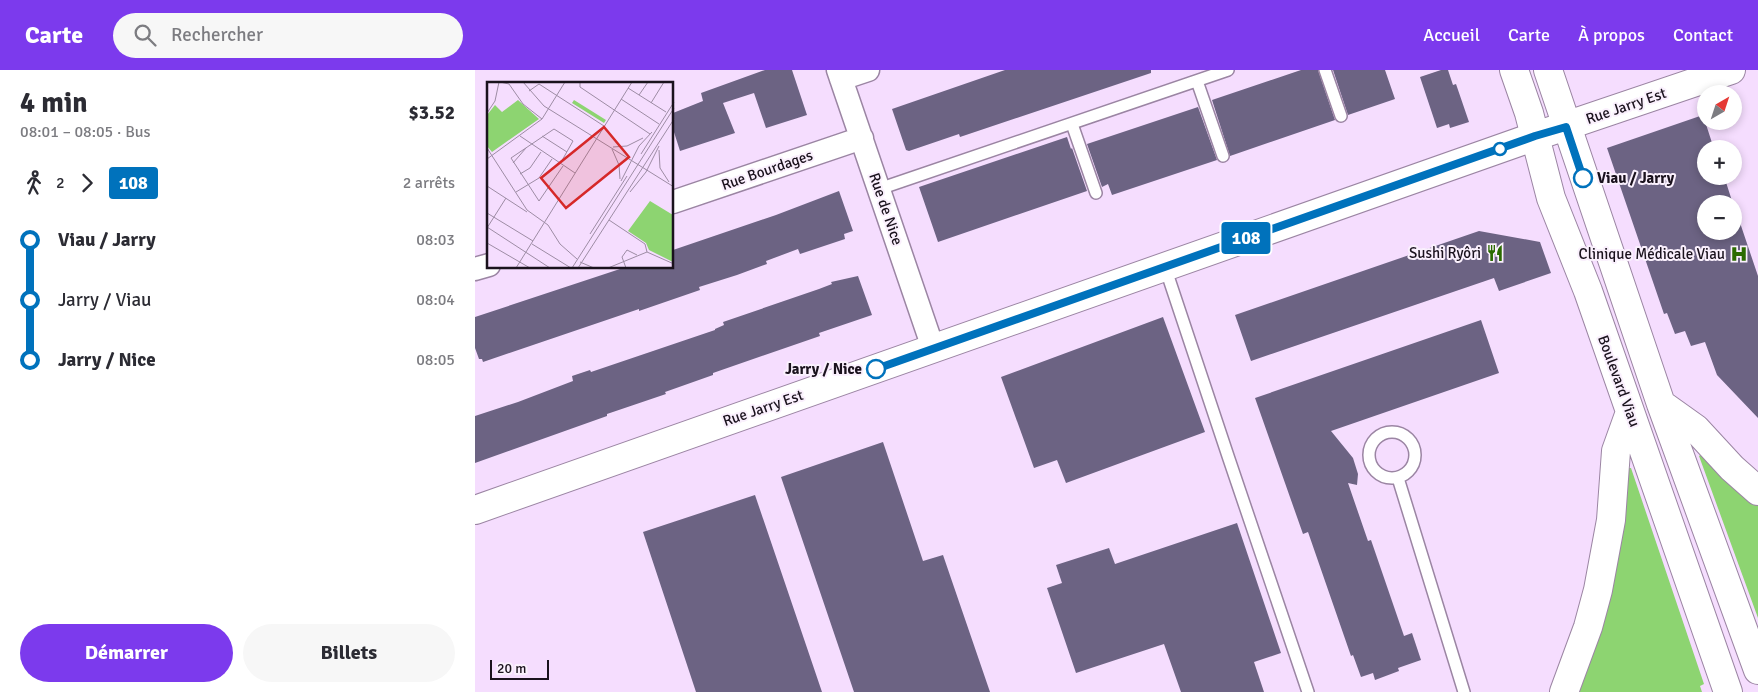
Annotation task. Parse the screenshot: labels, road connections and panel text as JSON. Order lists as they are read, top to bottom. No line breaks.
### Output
{"streets":{"main road":["Rue Jarry Est","Boulevard Viau"],"street":["Rue Bourdages","Rue de Nice"]},"crossings":[["Rue Jarry Est","Rue de Nice"],["Rue Jarry Est","Boulevard Viau"],["Rue Bourdages","Rue de Nice"]],"places":{"other":["Viau / Jarry","Jarry / Nice"],"restaurant":["Sushi Ryôri"],"hospital":["Clinique Médicale Viau"]},"lines":["bus line 108"],"scale_bar":"20 m","north":"top right","page":{"header":"Carte","search":"Rechercher","nav":["Accueil","Carte","À propos","Contact"],"heading":["4 min","08:01 – 08:05 · Bus","$3.52"],"on_map":"108","map_buttons":["+","−"],"legs":["2","108","2 arrêts"],"list":[{"name":"Viau / Jarry","value":"08:03"},{"name":"Jarry / Viau","value":"08:04"},{"name":"Jarry / Nice","value":"08:05"}],"buttons":["Démarrer","Billets"],"scale":"20 m"}}
